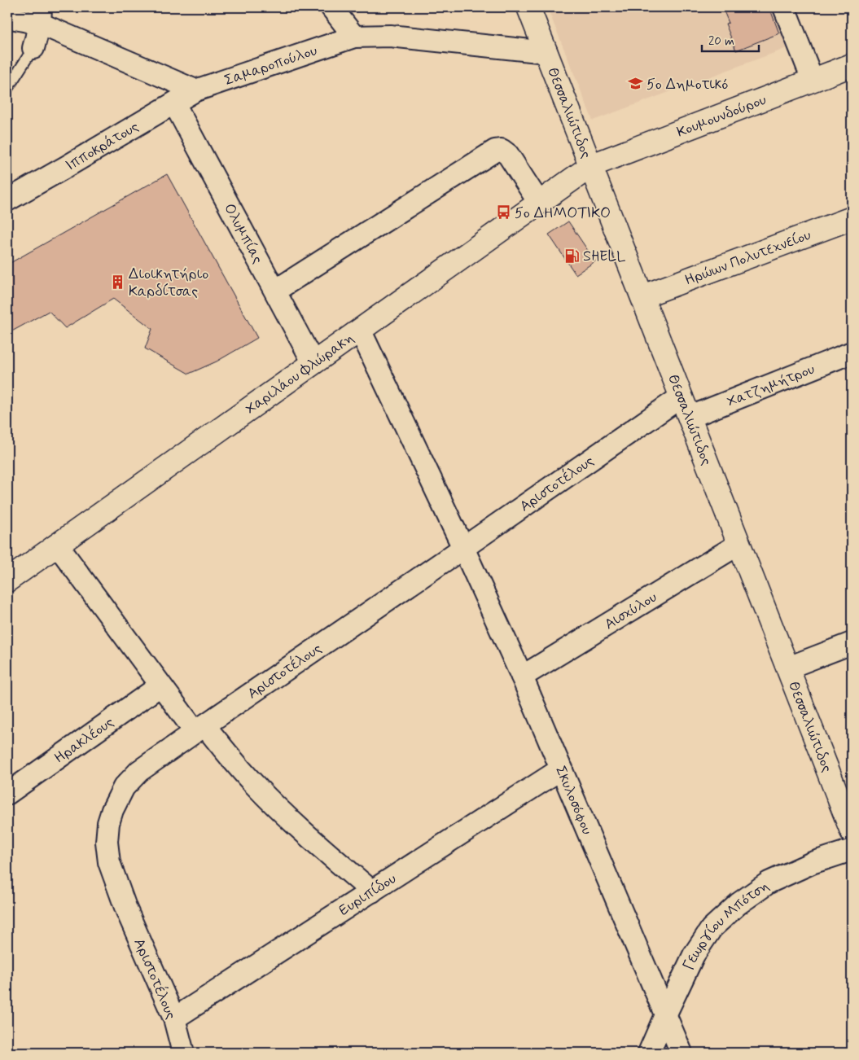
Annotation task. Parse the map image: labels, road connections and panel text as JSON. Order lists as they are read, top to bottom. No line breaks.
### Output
{"streets":{"main road":["Θεσσαλιώτιδος","Κουμουνδούρου","Ηρώων Πολυτεχνείου","Χαριλάου Φλώρακη"],"street":["Σαμαροπούλου","Ιπποκράτους","Ολυμπίας","Χατζημήτρου","Αριστοτέλους","Αισχύλου","Ηρακλέους","Σκυλοσόφου","Ευριπίδου","Γεωργίου Μπότση"]},"crossings":[["Σαμαροπούλου","Θεσσαλιώτιδος"],["Σαμαροπούλου","Ιπποκράτους"],["Θεσσαλιώτιδος","Κουμουνδούρου"],["Θεσσαλιώτιδος","Ηρώων Πολυτεχνείου"],["Θεσσαλιώτιδος","Χαριλάου Φλώρακη"],["Θεσσαλιώτιδος","Χατζημήτρου"],["Θεσσαλιώτιδος","Αριστοτέλους"],["Θεσσαλιώτιδος","Αισχύλου"],["Κουμουνδούρου","Χαριλάου Φλώρακη"],["Ιπποκράτους","Ολυμπίας"],["Ολυμπίας","Χαριλάου Φλώρακη"],["Χαριλάου Φλώρακη","Σκυλοσόφου"],["Αριστοτέλους","Σκυλοσόφου"],["Αριστοτέλους","Ευριπίδου"],["Αισχύλου","Σκυλοσόφου"],["Σκυλοσόφου","Ευριπίδου"],["Σκυλοσόφου","Γεωργίου Μπότση"]],"places":{"school or university":["5ο Δημοτικό"],"bus stop":["5ο ΔΗΜΟΤΙΚΟ"],"fuel station":["SHELL"],"building":["Διοικητήριο Καρδίτσας"]},"scale_bar":"20 m"}
